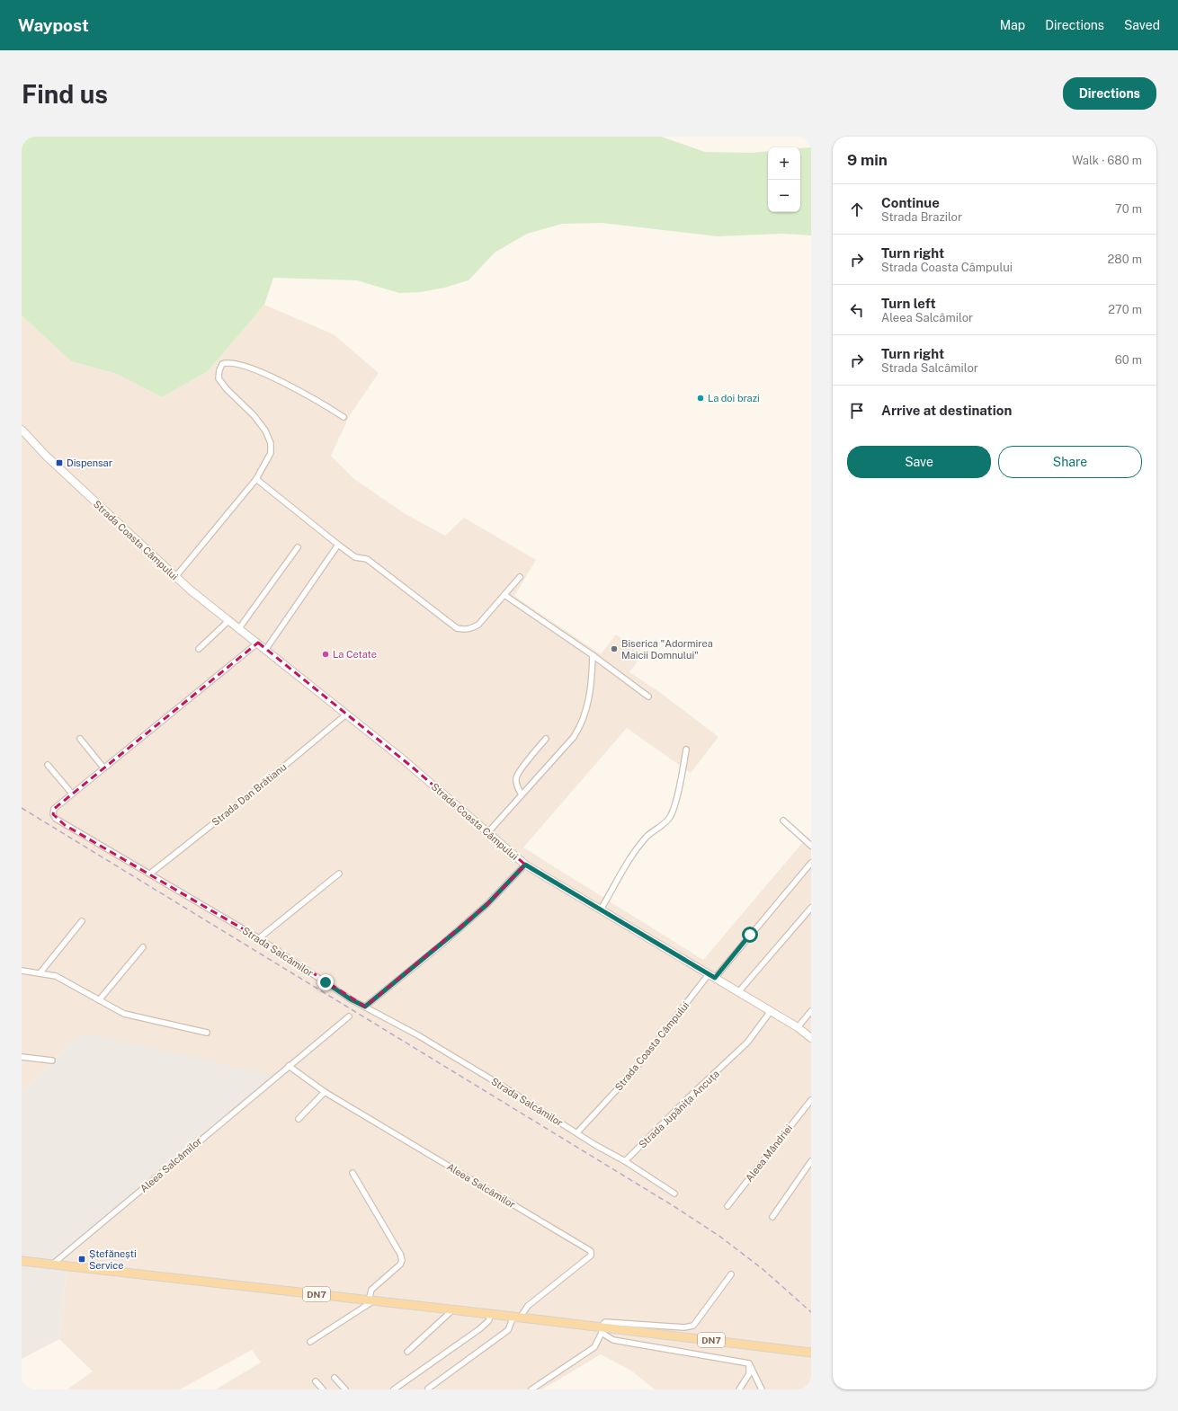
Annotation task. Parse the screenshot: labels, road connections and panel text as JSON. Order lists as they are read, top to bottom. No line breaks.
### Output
{"streets":{"main road":["DN7"],"street":["Strada Coasta Câmpului","Strada Dan Brătianu","Strada Salcâmilor","Strada Jupânița Ancuța","Aleea Mândriei","Aleea Salcâmilor"]},"crossings":[["Strada Coasta Câmpului","Strada Dan Brătianu"],["Strada Coasta Câmpului","Strada Salcâmilor"],["Strada Coasta Câmpului","Strada Jupânița Ancuța"],["Strada Dan Brătianu","Strada Salcâmilor"],["Strada Salcâmilor","Strada Jupânița Ancuța"],["Aleea Salcâmilor","DN7"]],"places":{"other":["La doi brazi","Biserica \"Adormirea Maicii Domnului\"","La Cetate"],"transit":["Dispensar","Ștefănești Service"]},"page":{"header":"Waypost","nav":["Map","Directions","Saved"],"buttons":["Directions",["Save","Share"]],"title":"Find us","heading":["9 min","Walk · 680 m"],"map_buttons":["+","−"],"list":[["Continue","Strada Brazilor","70 m"],["Turn right","Strada Coasta Câmpului","280 m"],["Turn left","Aleea Salcâmilor","270 m"],["Turn right","Strada Salcâmilor","60 m"],"Arrive at destination"]}}
